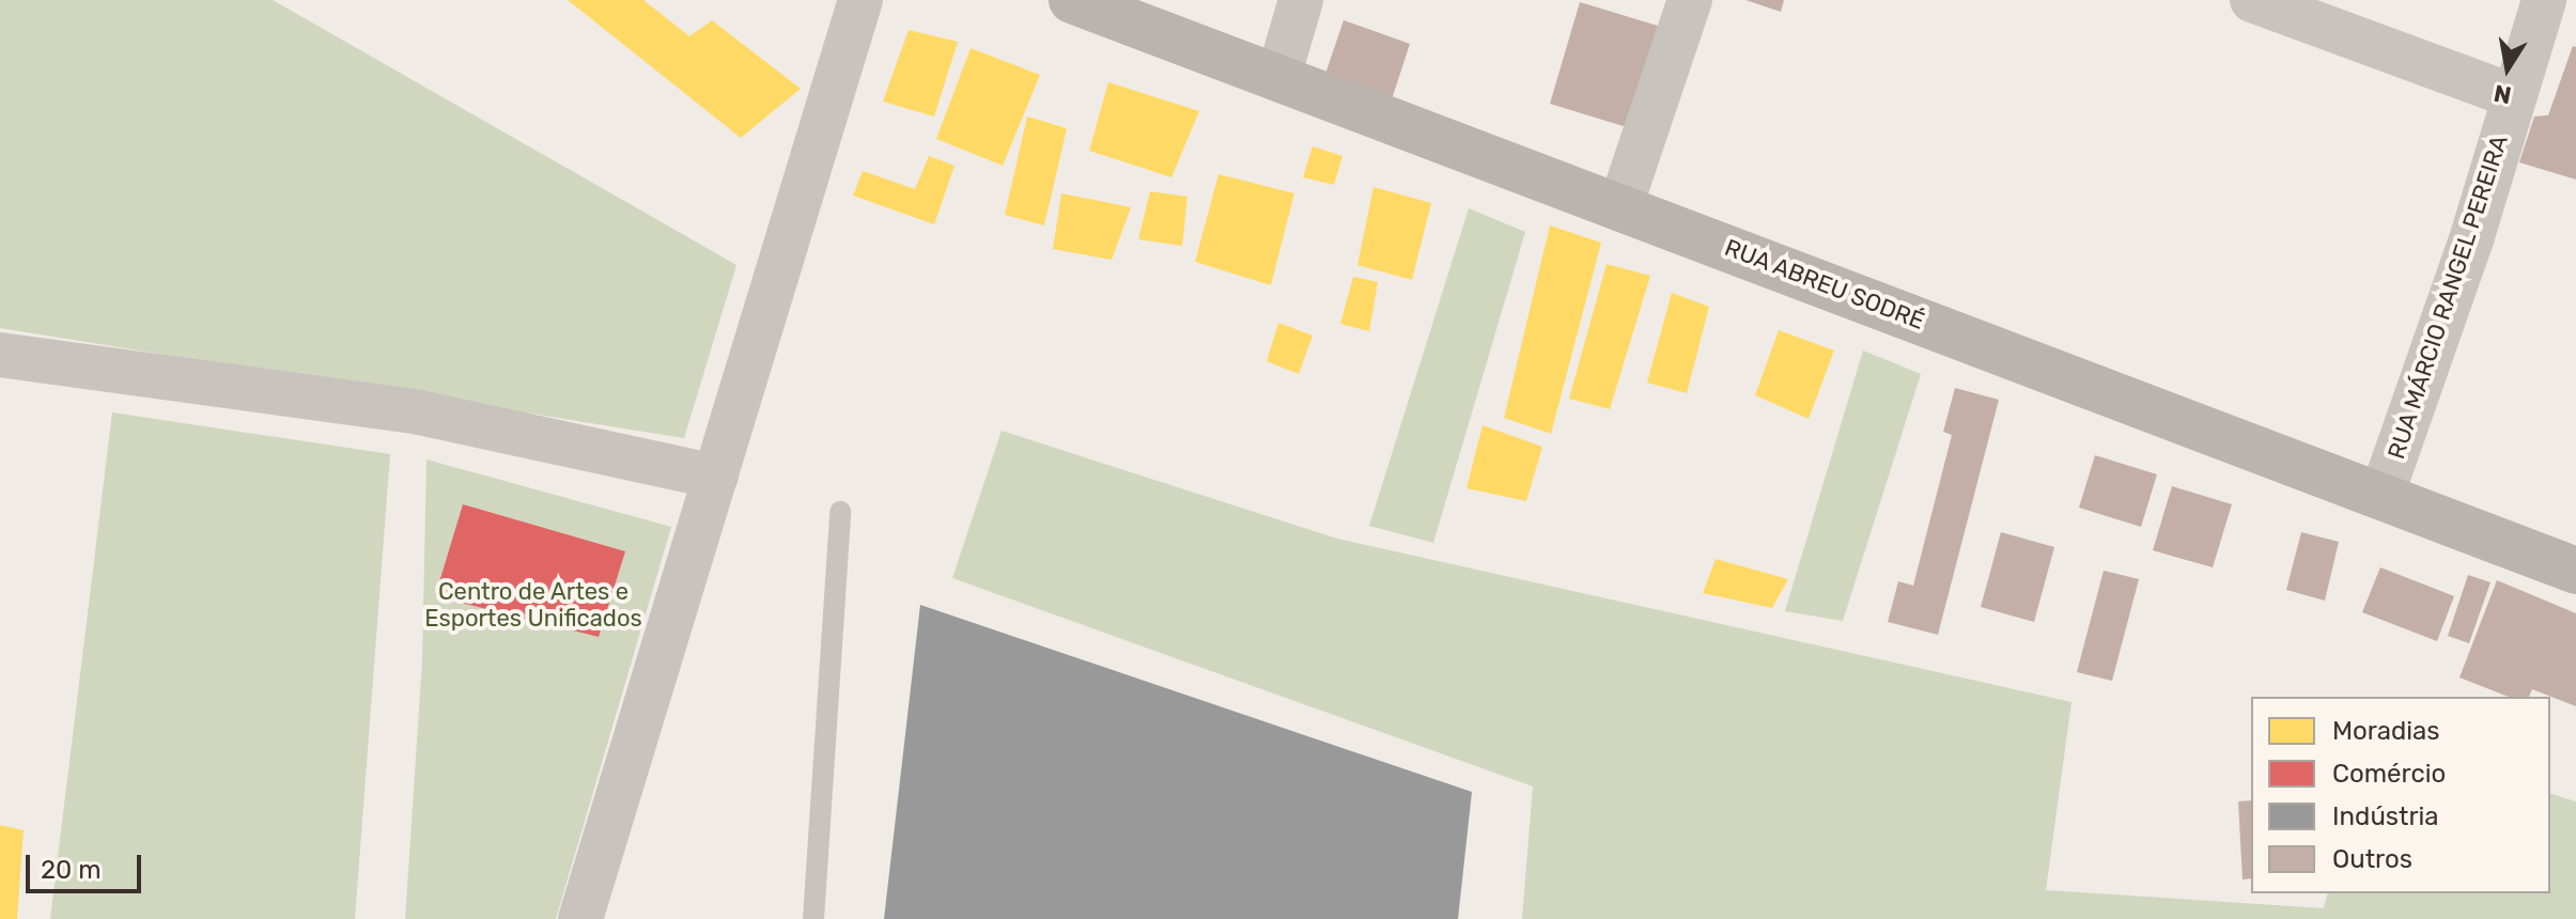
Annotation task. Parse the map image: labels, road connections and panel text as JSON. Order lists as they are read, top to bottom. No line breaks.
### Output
{"streets":{"main road":["RUA ABREU SODRÉ"],"street":["RUA MÁRCIO RANGEL PEREIRA"]},"crossings":[["RUA ABREU SODRÉ","RUA MÁRCIO RANGEL PEREIRA"]],"parks":["Centro de Artes e Esportes Unificados"],"legend":["Moradias","Comércio","Indústria","Outros"],"scale_bar":"20 m","north":"bottom"}
